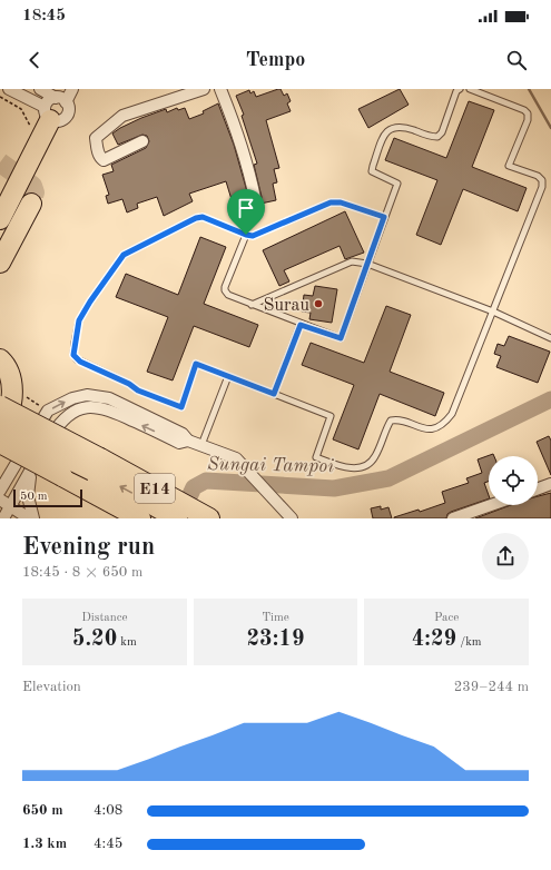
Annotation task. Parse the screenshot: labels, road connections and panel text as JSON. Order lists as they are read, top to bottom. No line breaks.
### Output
{"streets":{"highway":["E14"]},"water":["Sungai Tampoi"],"places":["Surau"],"scale_bar":"50 m","page":{"status":"18:45","header":"Tempo","scale":"50 m","heading":["Evening run","18:45 · 8 × 650 m"],"stats":[["Distance","5.20 km"],["Time","23:19"],["Pace","4:29 /km"]],"chart":["Elevation","239–244 m"],"list":[{"name":"650 m","note":"4:08"},{"name":"1.3 km","note":"4:45"}]}}
